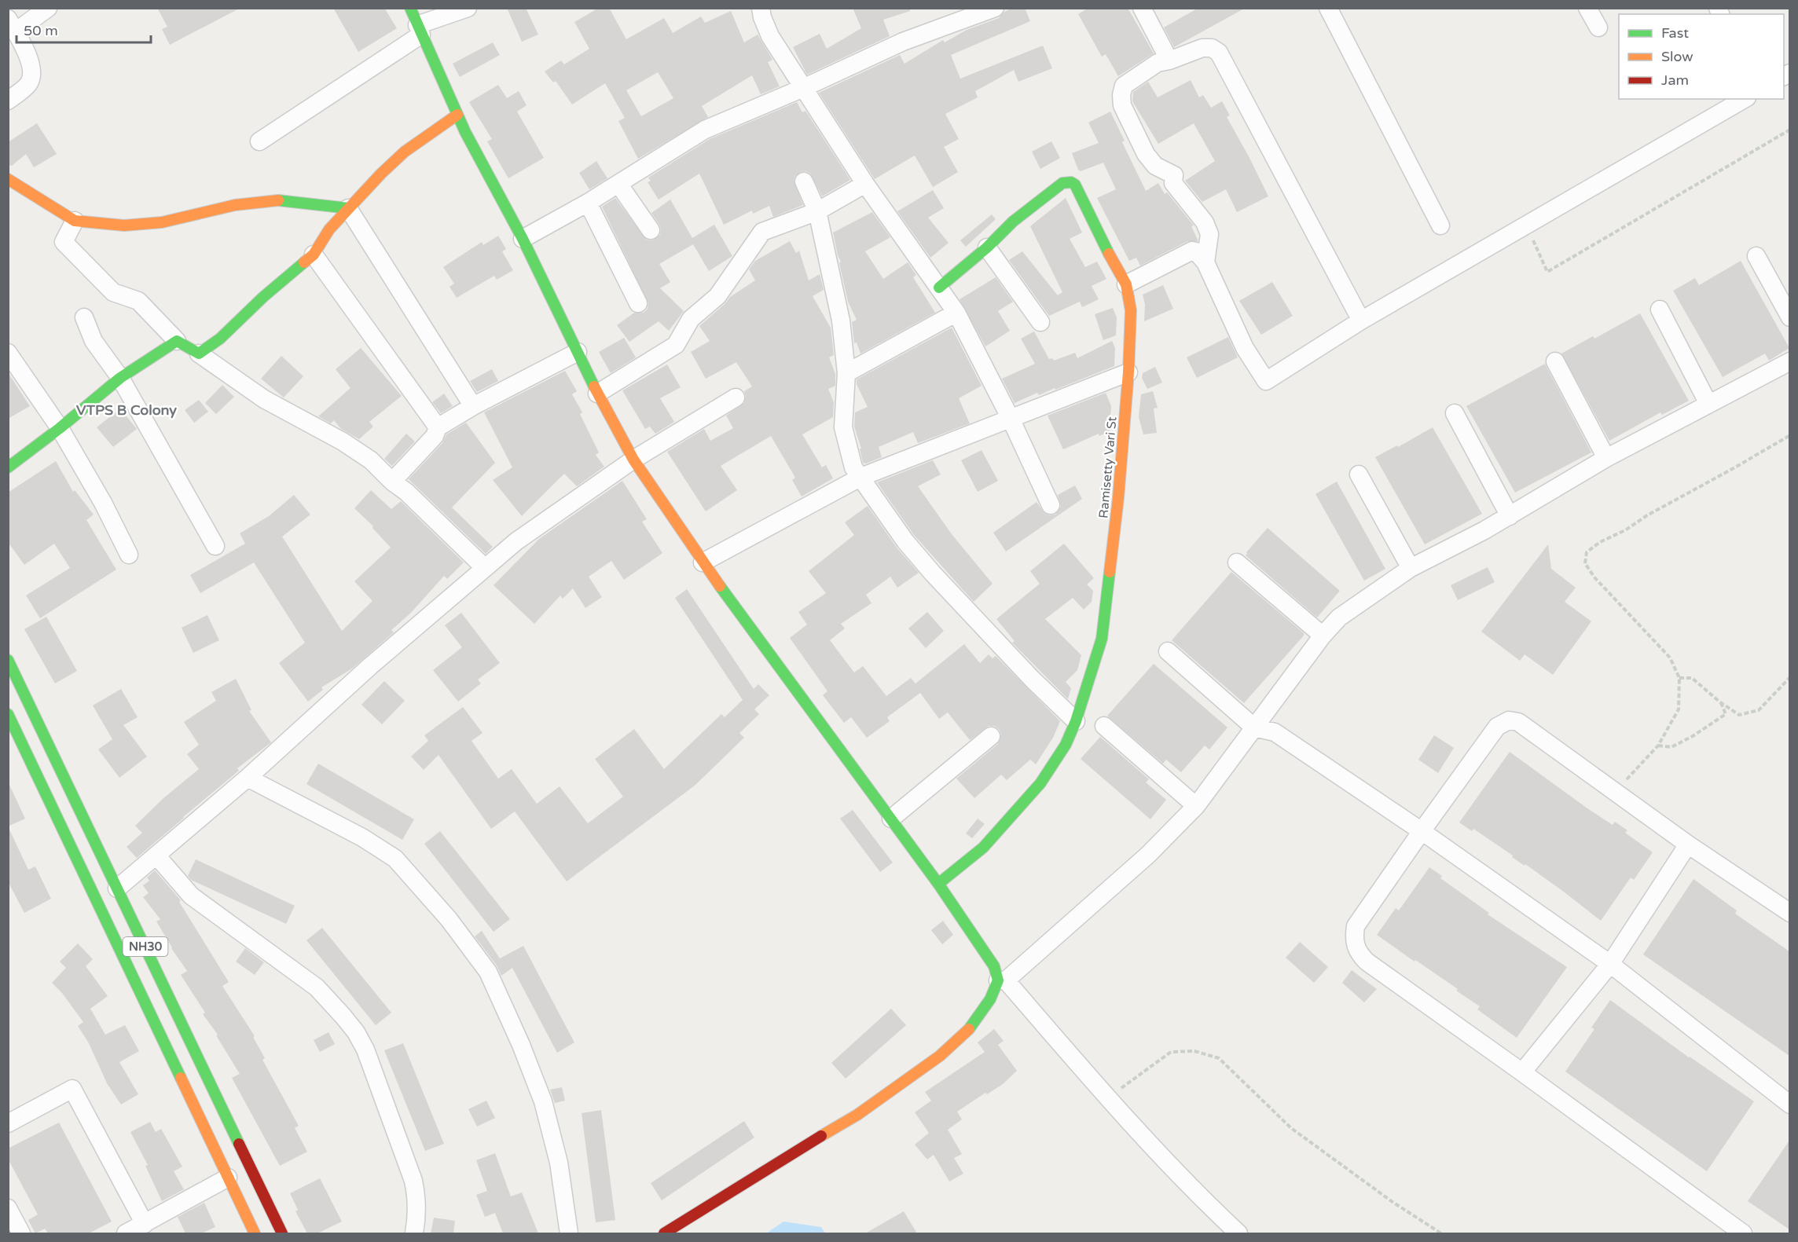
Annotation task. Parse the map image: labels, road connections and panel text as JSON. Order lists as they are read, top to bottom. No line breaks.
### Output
{"streets":{"main road":["Ramisetty Vari St","NH30"]},"districts":["VTPS B Colony"],"legend":["Fast","Slow","Jam"],"scale_bar":"50 m"}
